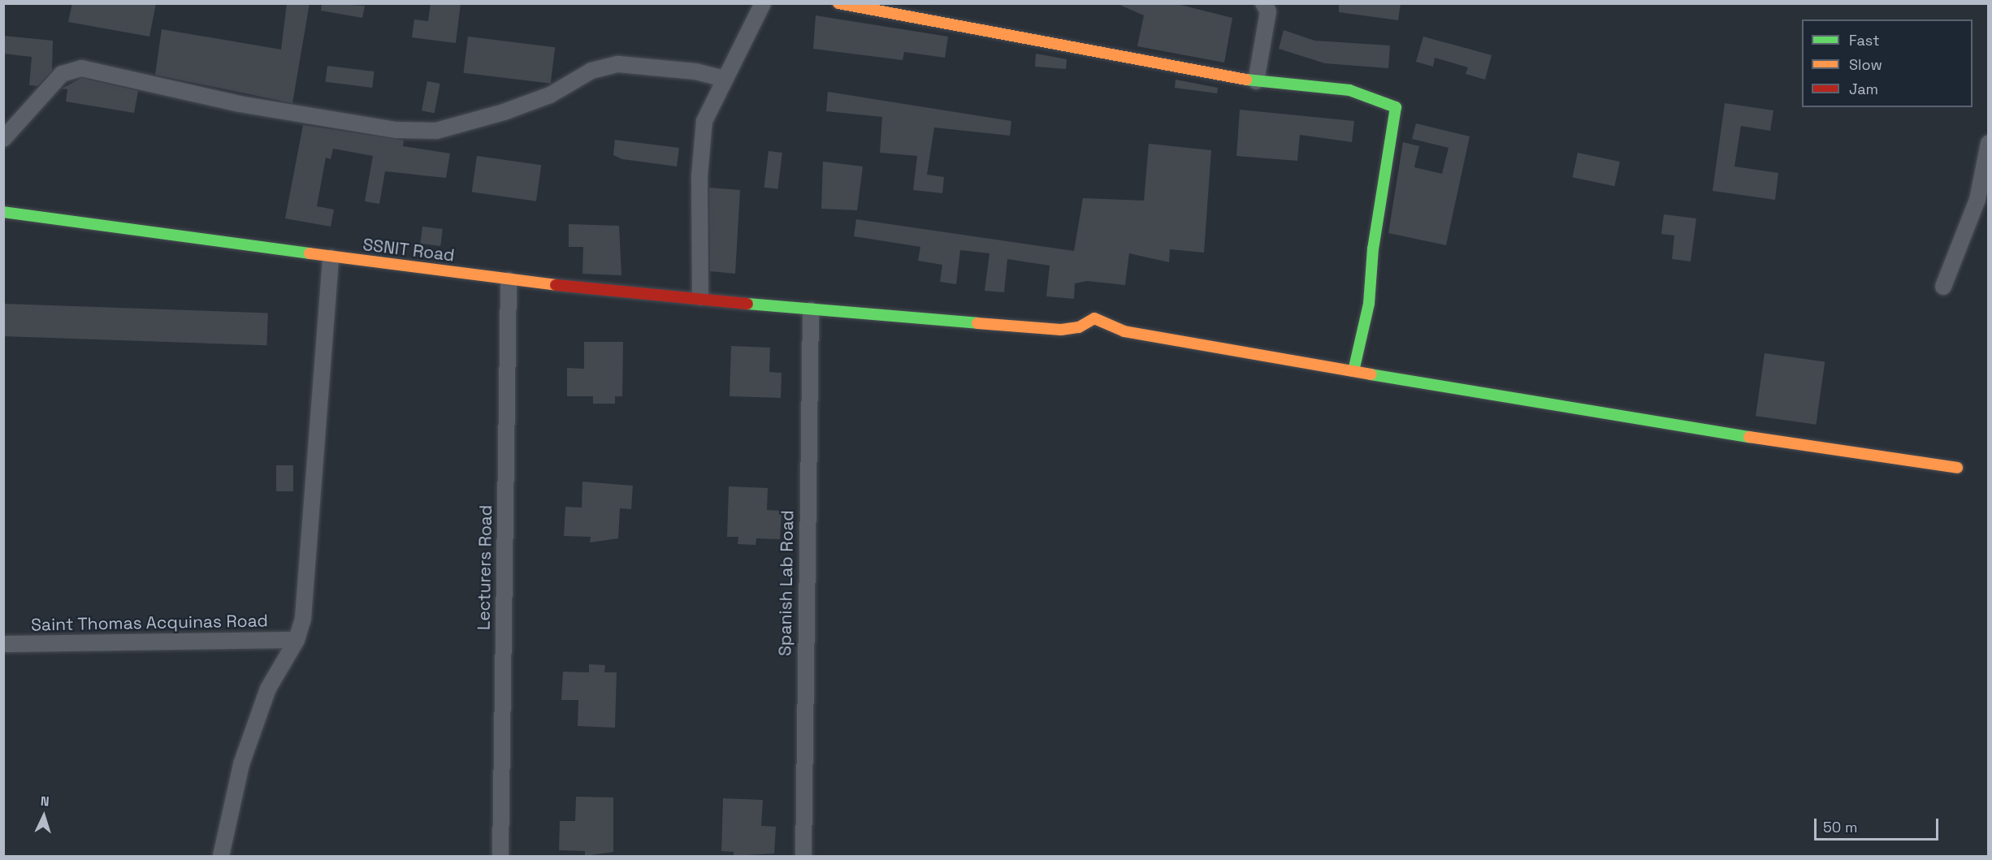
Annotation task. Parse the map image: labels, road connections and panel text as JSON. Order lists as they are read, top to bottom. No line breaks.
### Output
{"streets":{"street":["SSNIT Road","Lecturers Road","Spanish Lab Road","Saint Thomas Acquinas Road"]},"crossings":[["SSNIT Road","Lecturers Road"],["SSNIT Road","Spanish Lab Road"]],"legend":["Fast","Slow","Jam"],"scale_bar":"50 m","north":"top"}
